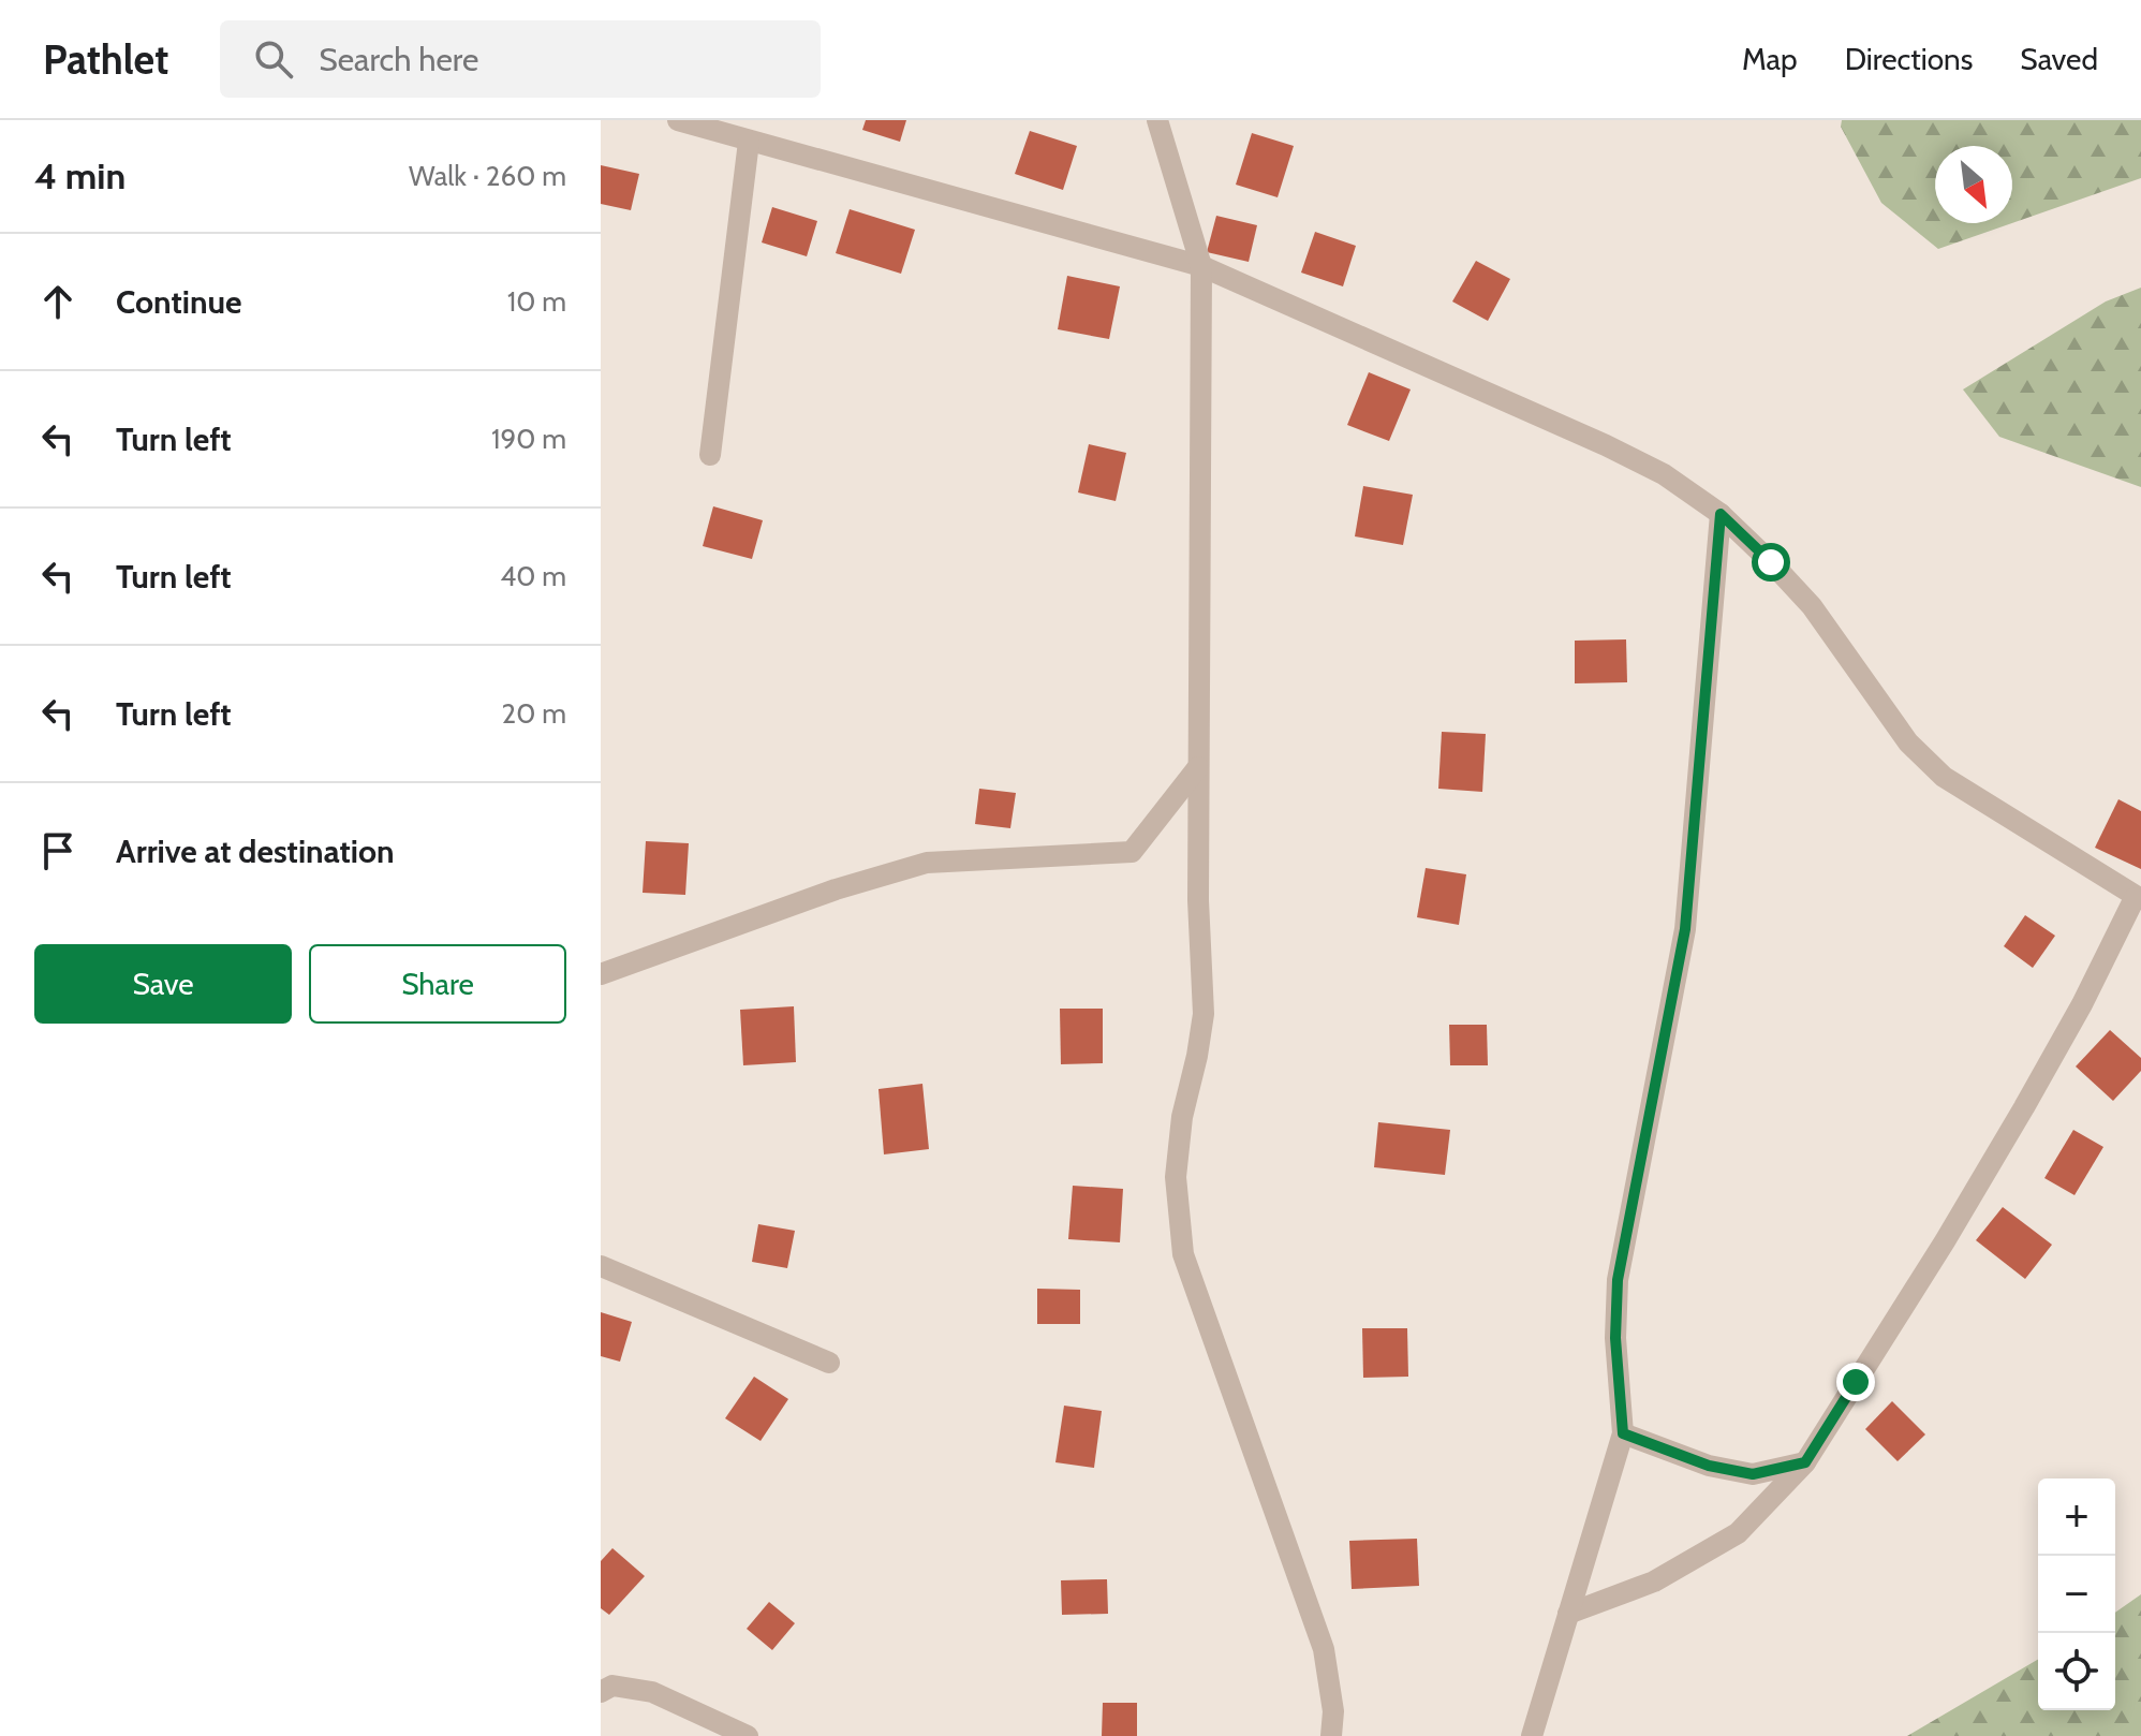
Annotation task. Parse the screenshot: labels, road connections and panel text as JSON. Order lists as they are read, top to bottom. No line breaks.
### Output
{"north":"bottom right","page":{"header":"Pathlet","search":"Search here","nav":["Map","Directions","Saved"],"heading":["4 min","Walk · 260 m"],"list":[["Continue","10 m"],["Turn left","190 m"],["Turn left","40 m"],["Turn left","20 m"],"Arrive at destination"],"buttons":["Save","Share"],"map_buttons":["+","−"]}}
